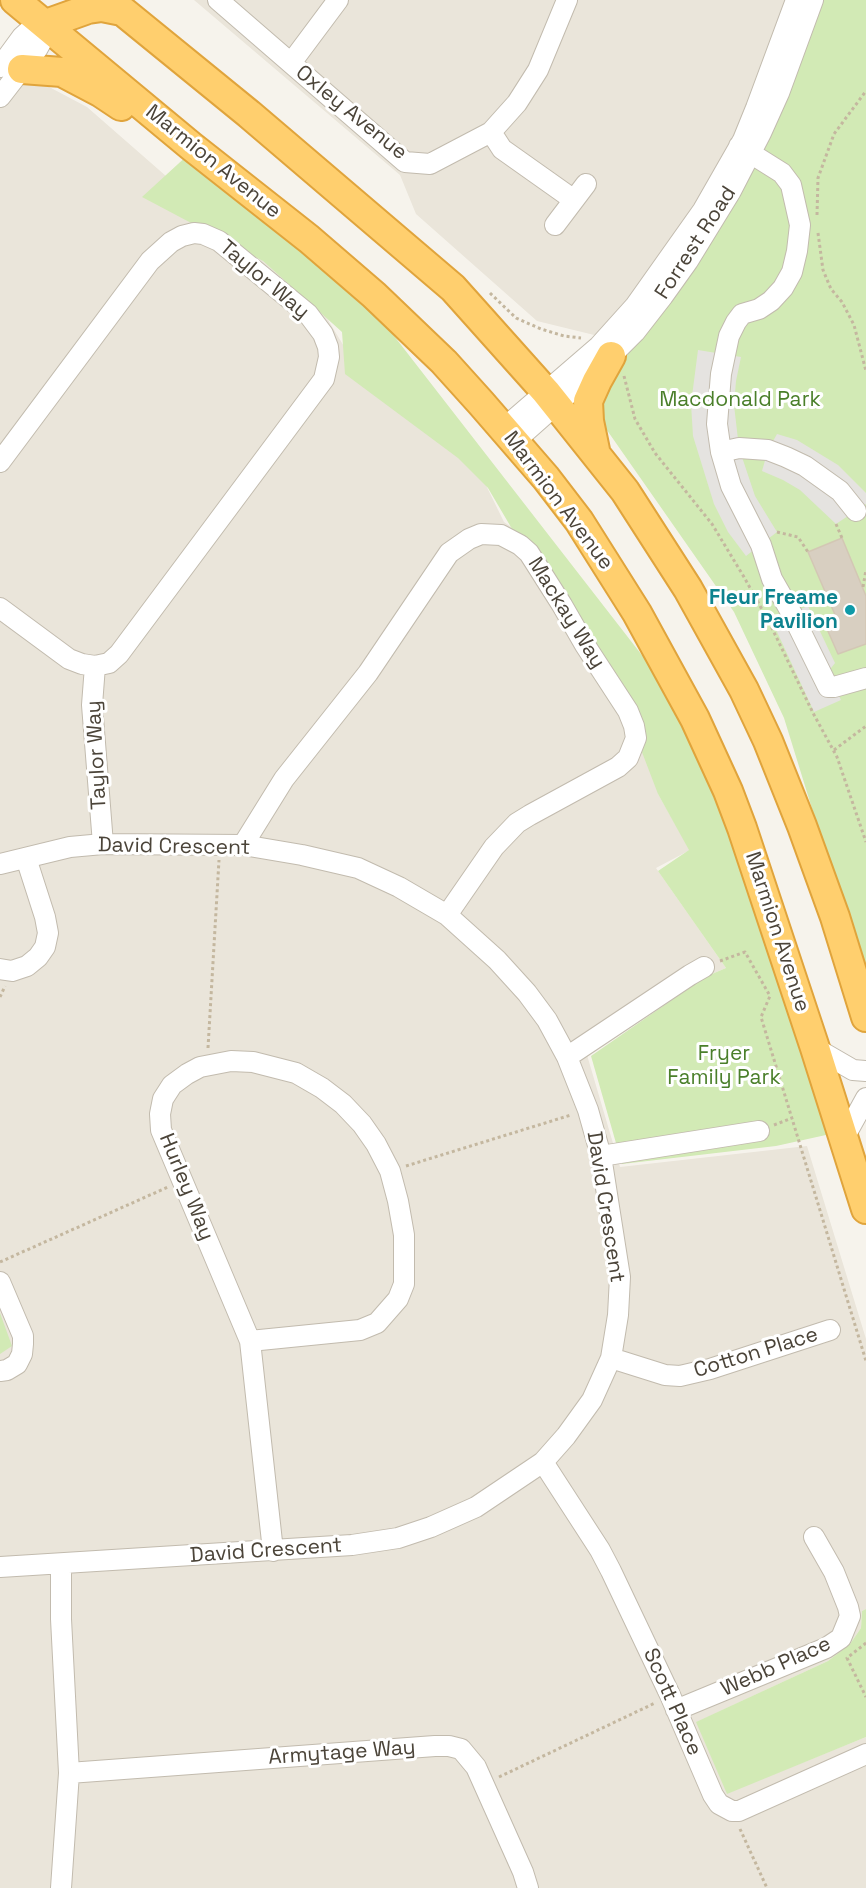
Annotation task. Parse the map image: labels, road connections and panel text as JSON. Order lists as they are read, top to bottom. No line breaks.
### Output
{"streets":{"highway":["Marmion Avenue"],"street":["Oxley Avenue","Forrest Road","Taylor Way","Mackay Way","David Crescent","Hurley Way","Cotton Place","Webb Place","Scott Place","Armytage Way"]},"crossings":[["Marmion Avenue","Forrest Road"],["Taylor Way","David Crescent"],["Mackay Way","David Crescent"],["David Crescent","Hurley Way"],["David Crescent","Cotton Place"],["David Crescent","Scott Place"],["Webb Place","Scott Place"]],"parks":["Macdonald Park","Fryer Family Park"],"places":["Fleur Freame Pavilion"]}
